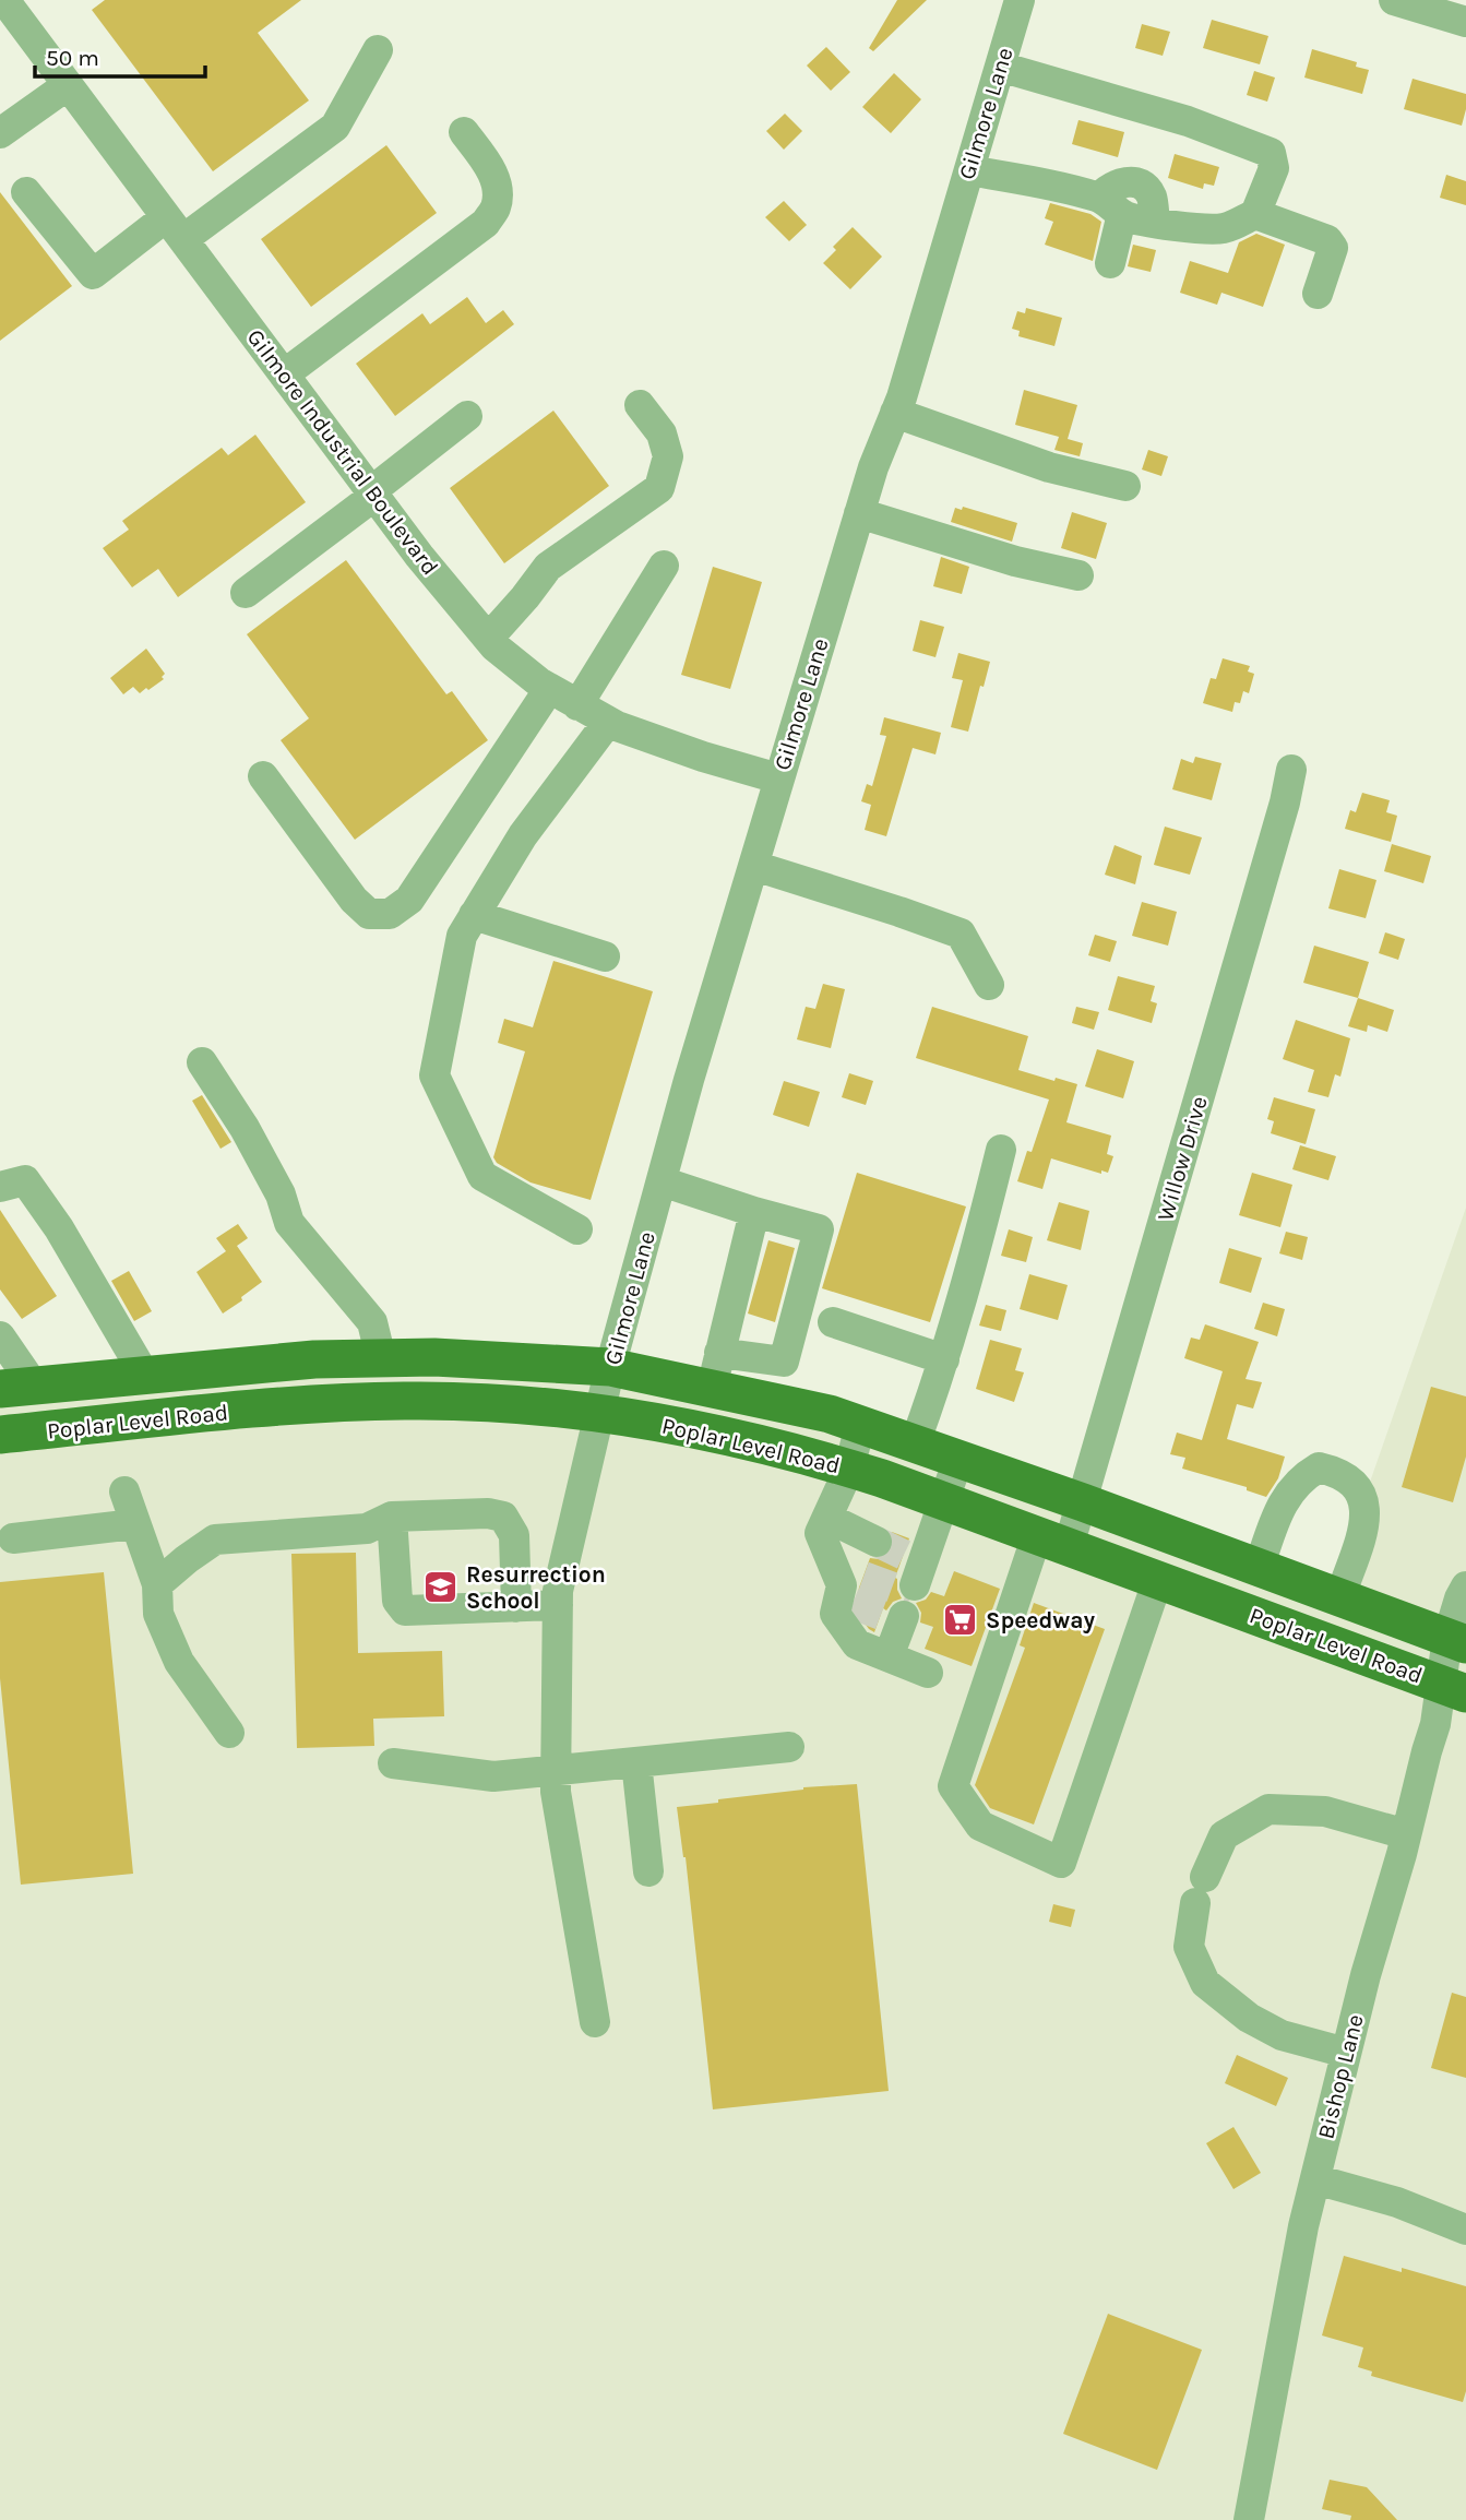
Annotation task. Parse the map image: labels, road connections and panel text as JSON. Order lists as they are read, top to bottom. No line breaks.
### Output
{"streets":{"main road":["Poplar Level Road"],"street":["Gilmore Lane","Gilmore Industrial Boulevard","Willow Drive","Bishop Lane"]},"crossings":[["Gilmore Lane","Gilmore Industrial Boulevard"],["Gilmore Lane","Poplar Level Road"],["Willow Drive","Poplar Level Road"],["Poplar Level Road","Bishop Lane"]],"places":{"school or university":["Resurrection School"],"supermarket":["Speedway"]},"scale_bar":"50 m"}
